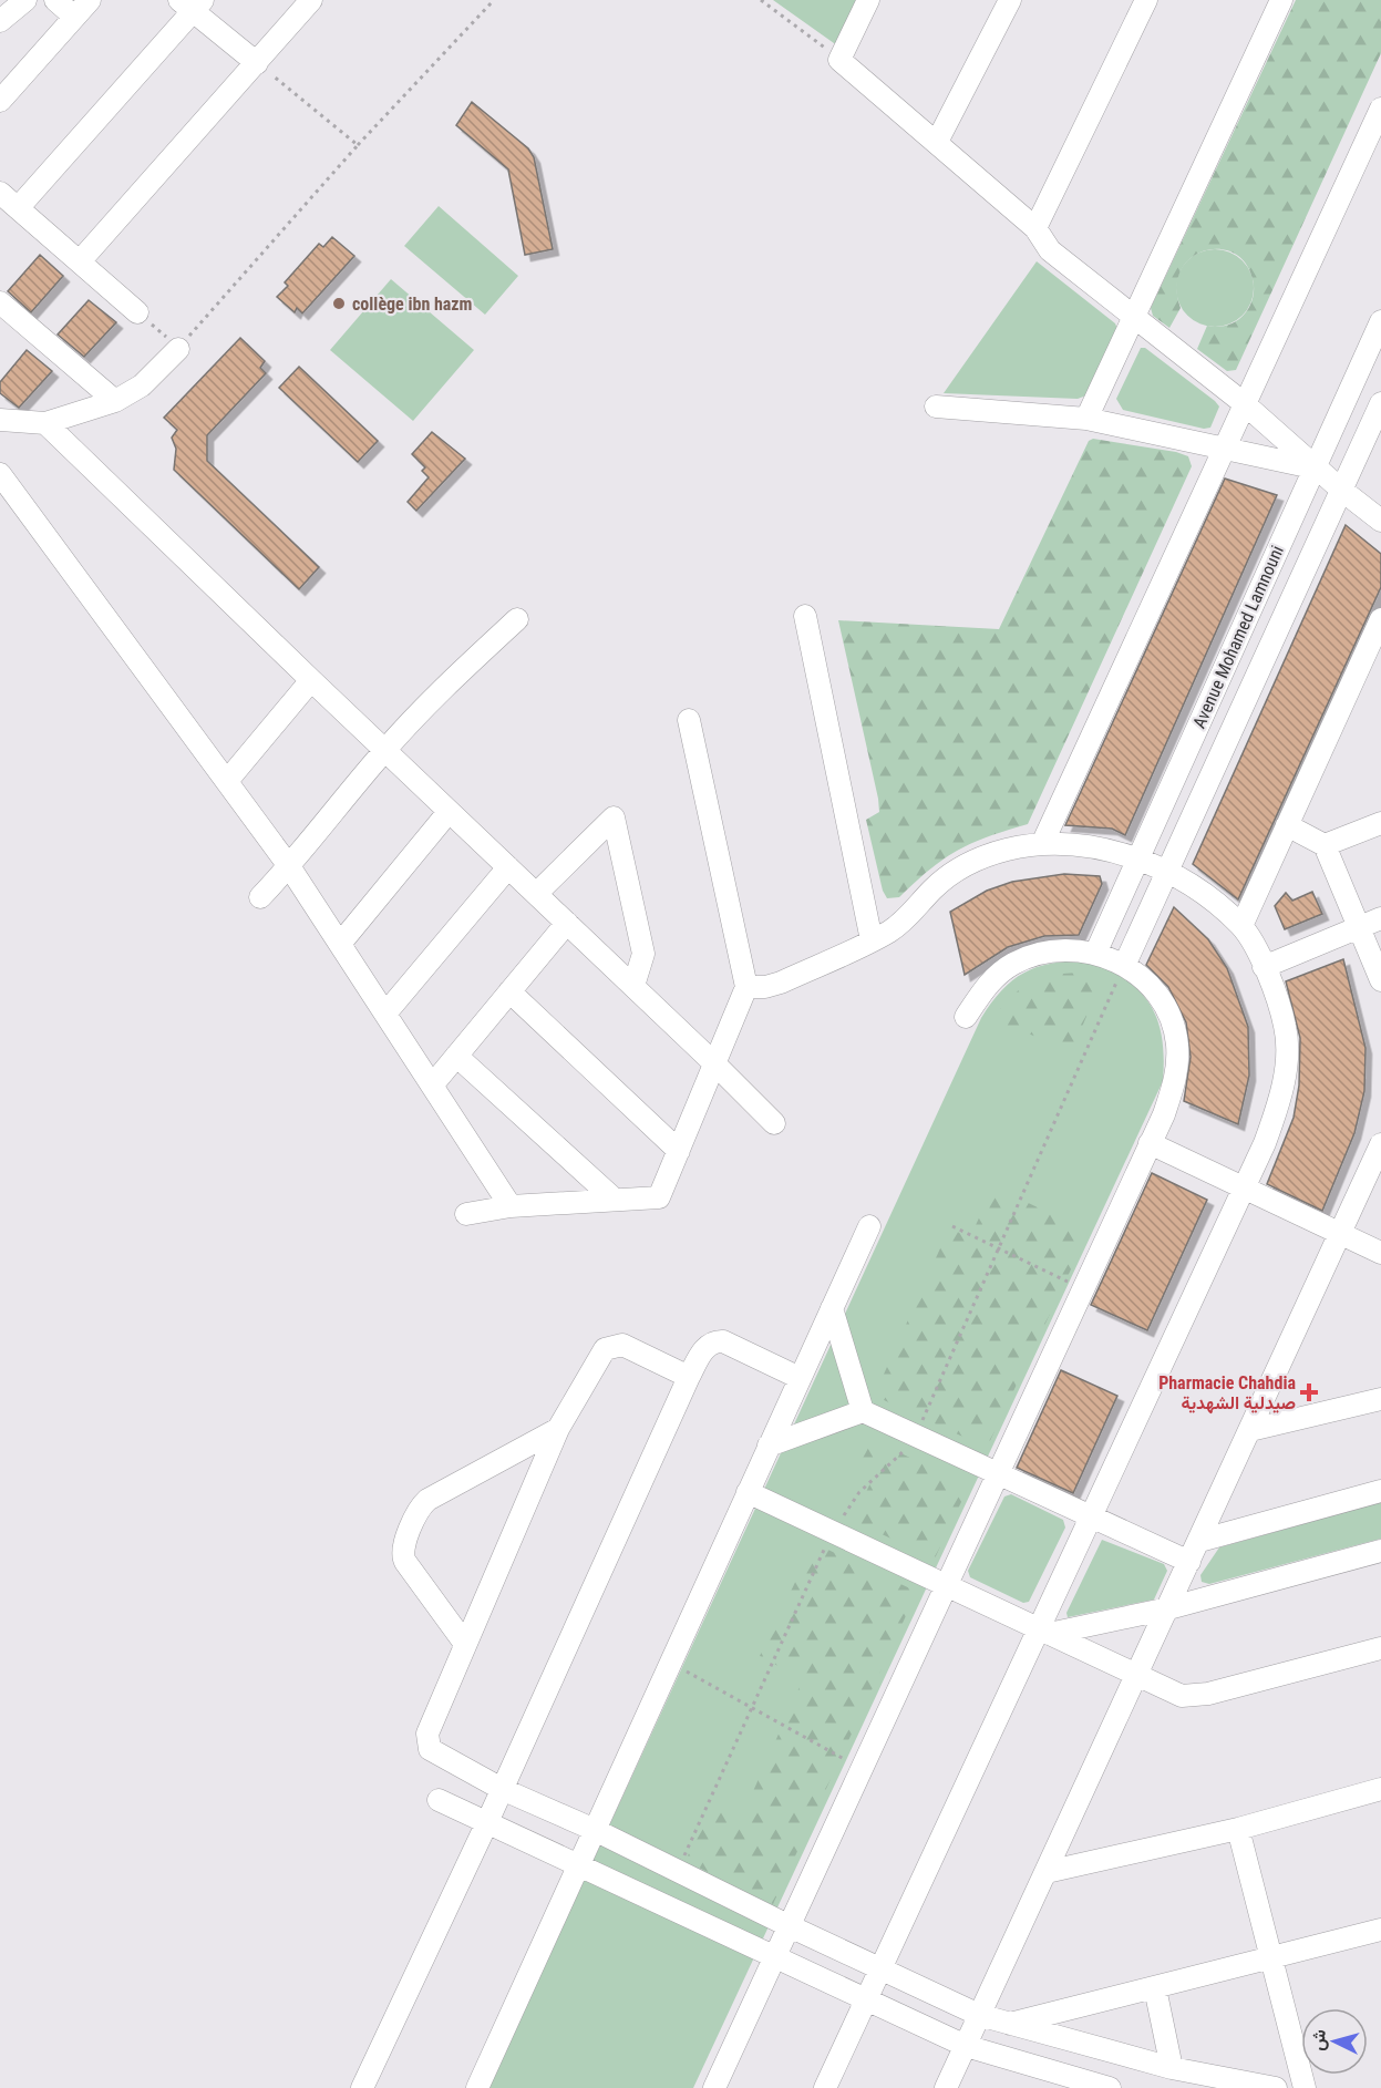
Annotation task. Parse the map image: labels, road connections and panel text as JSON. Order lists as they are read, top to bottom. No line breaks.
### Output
{"streets":{"street":["Avenue Mohamed Lamnouni"]},"places":{"other":["collège ibn hazm"],"health":["Pharmacie Chahdia صيدلية الشهدية"]},"north":"left"}
